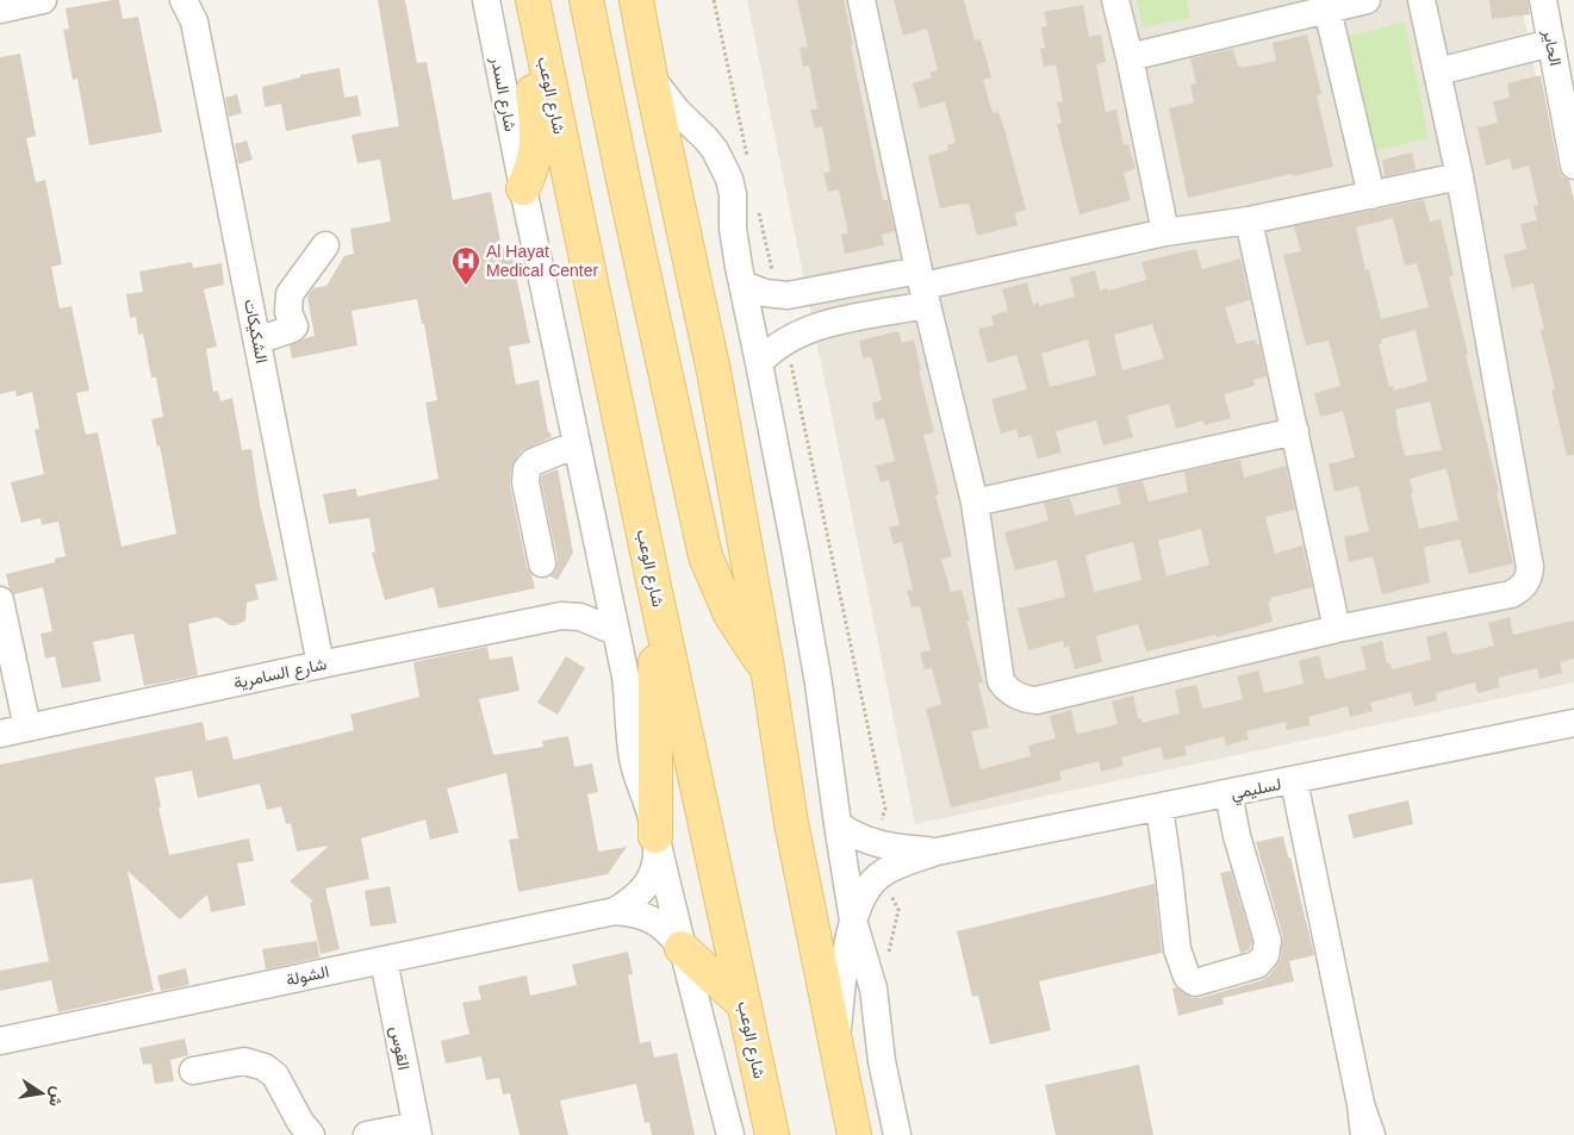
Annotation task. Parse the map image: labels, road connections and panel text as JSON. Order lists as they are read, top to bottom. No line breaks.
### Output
{"streets":{"main road":["شارع الوعب"],"street":["الحاير","شارع السدر","الشكيكات","شارع السامرية","لسليمي","الشولة","القوس"]},"crossings":[["الشكيكات","شارع السامرية"],["الشولة","القوس"]],"places":{"hospital":["Al Hayat Medical Center"]},"north":"right"}
